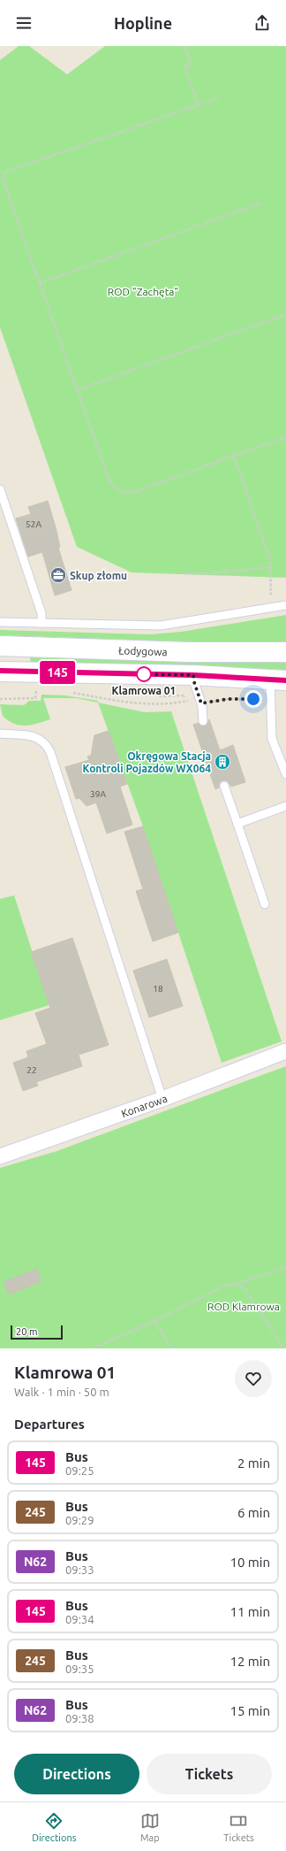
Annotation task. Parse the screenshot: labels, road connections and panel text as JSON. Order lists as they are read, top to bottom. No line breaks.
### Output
{"streets":{"main road":["Łodygowa"],"street":["Konarowa"]},"parks":["ROD \"Zachęta\"","ROD Klamrowa"],"places":{"office":["Skup złomu"],"other":["Klamrowa 01"],"building":["Okręgowa Stacja Kontroli Pojazdów WX064"]},"lines":["bus line 145"],"house_numbers":["52A","39A","18","22"],"scale_bar":"20 m","page":{"header":"Hopline","on_map":"145","scale":"20 m","heading":[["Klamrowa 01","Walk · 1 min · 50 m"],"Departures"],"list":[{"mark":"145","name":"Bus","note":"09:25","value":"2 min"},{"mark":"245","name":"Bus","note":"09:29","value":"6 min"},{"mark":"N62","name":"Bus","note":"09:33","value":"10 min"},{"mark":"145","name":"Bus","note":"09:34","value":"11 min"},{"mark":"245","name":"Bus","note":"09:35","value":"12 min"},{"mark":"N62","name":"Bus","note":"09:38","value":"15 min"}],"buttons":["Directions","Tickets"],"tabs":["Directions","Map","Tickets"]}}
